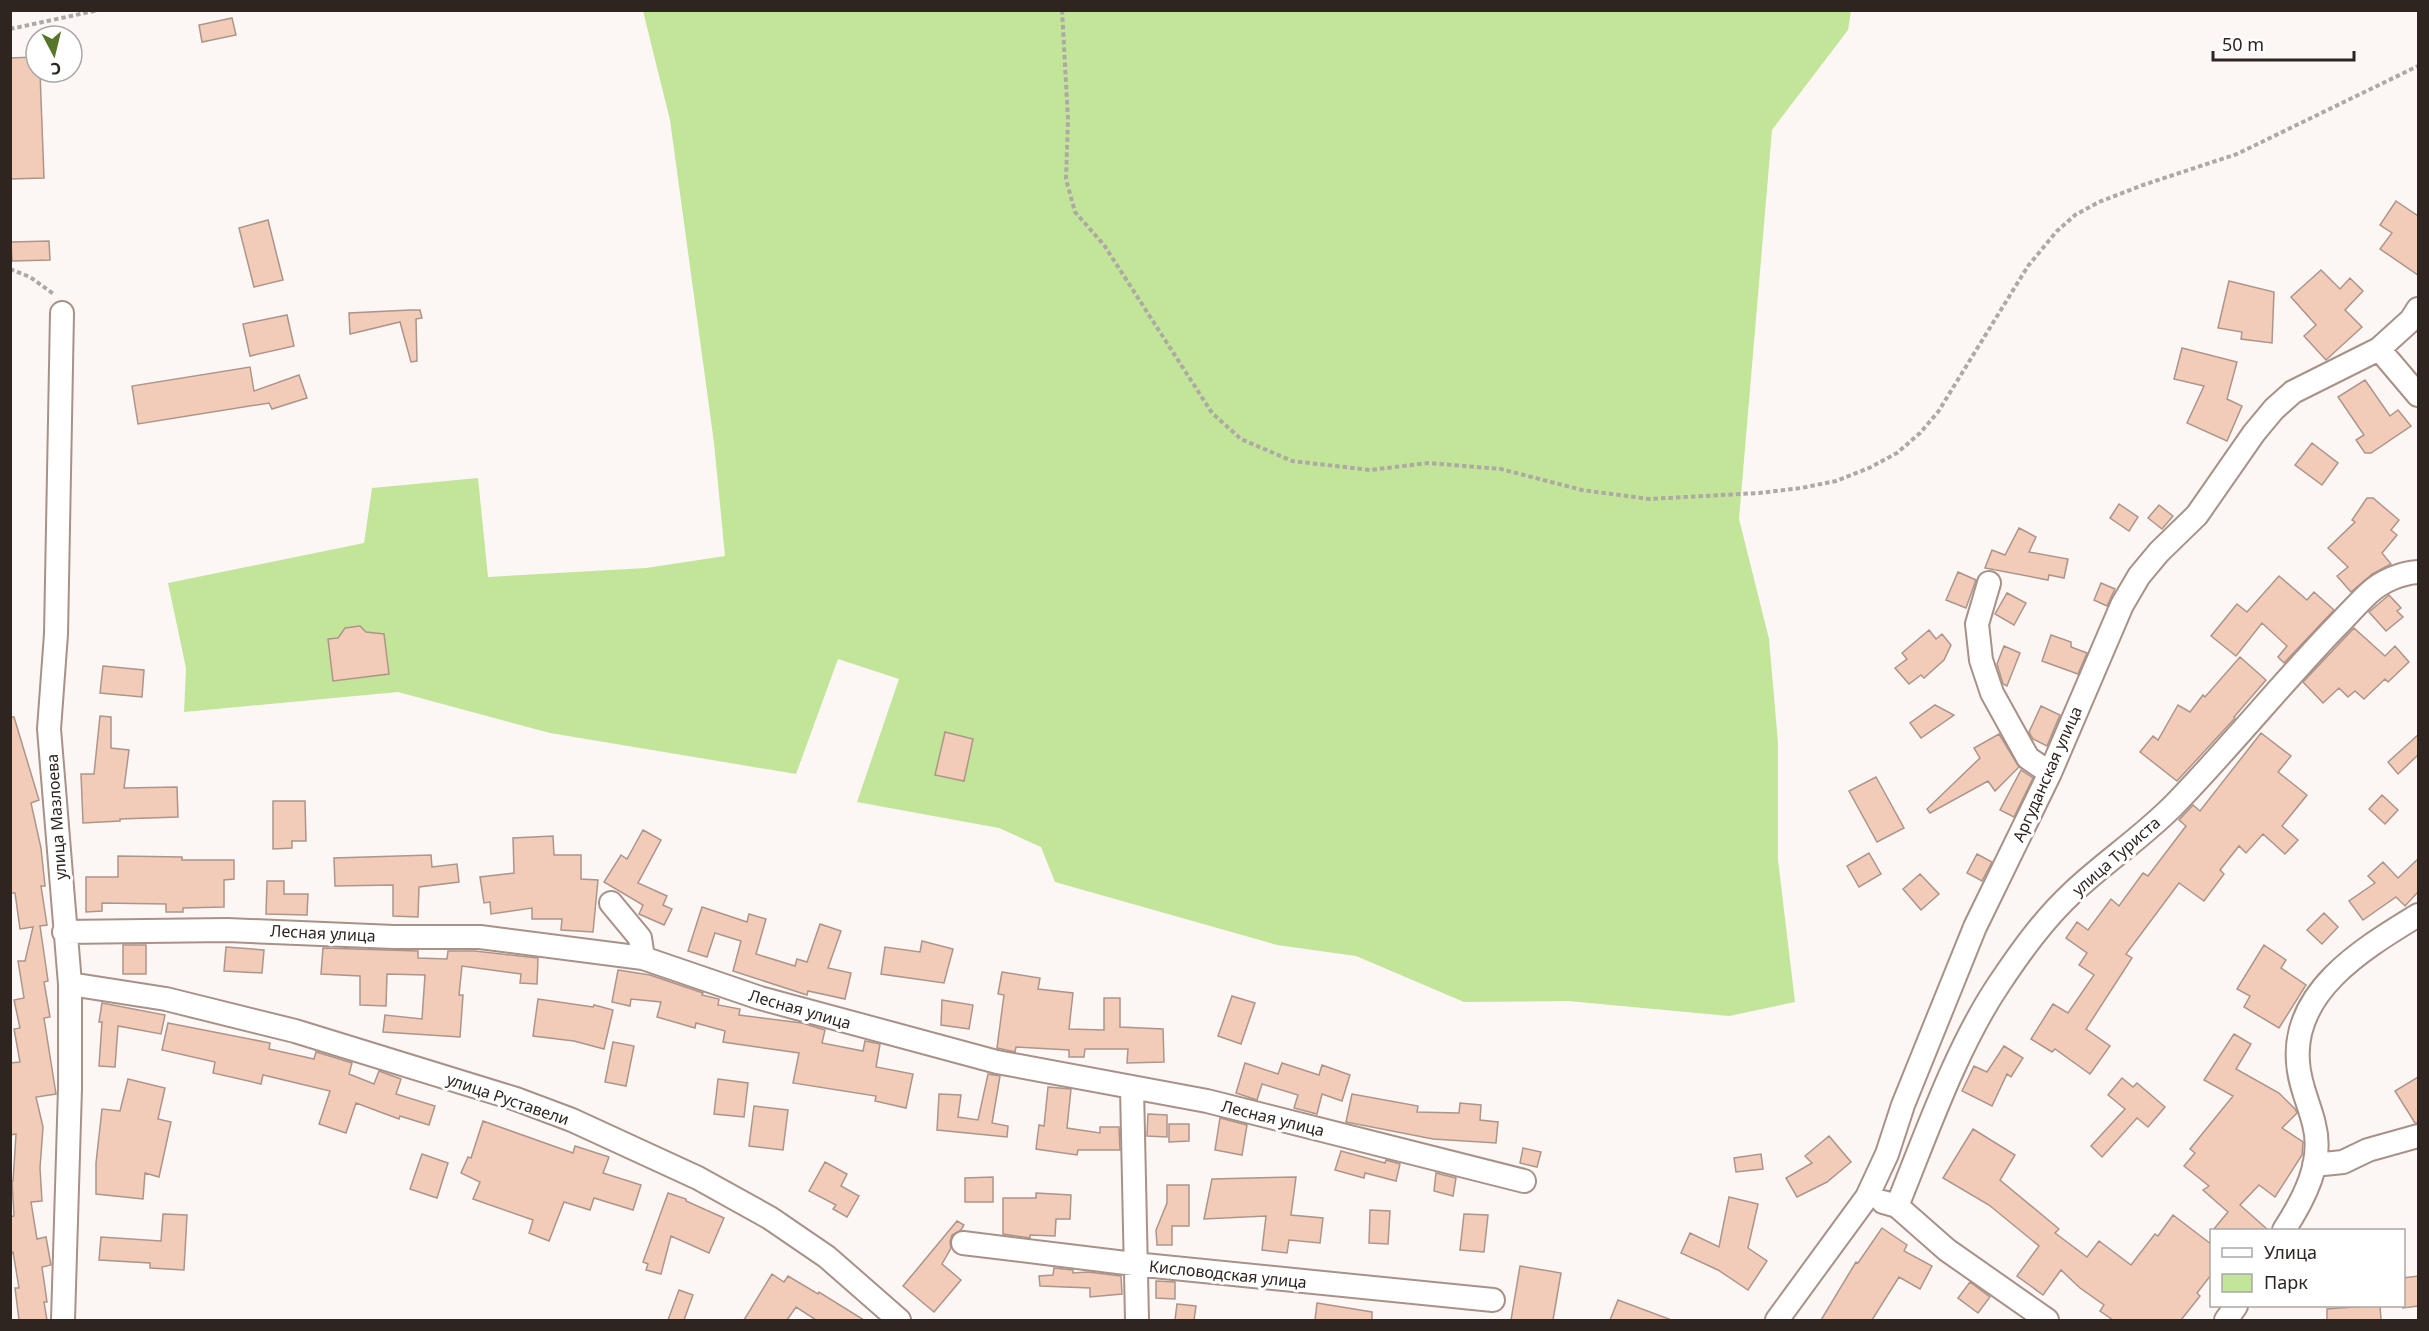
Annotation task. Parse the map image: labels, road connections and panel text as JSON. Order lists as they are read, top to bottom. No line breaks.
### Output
{"streets":{"street":["Аргуданская улица","улица Мазлоева","улица Туриста","Лесная улица","улица Руставели","Кисловодская улица"]},"crossings":[["улица Мазлоева","Лесная улица"],["улица Мазлоева","улица Руставели"]],"legend":["Улица","Парк"],"scale_bar":"50 m","north":"bottom"}
